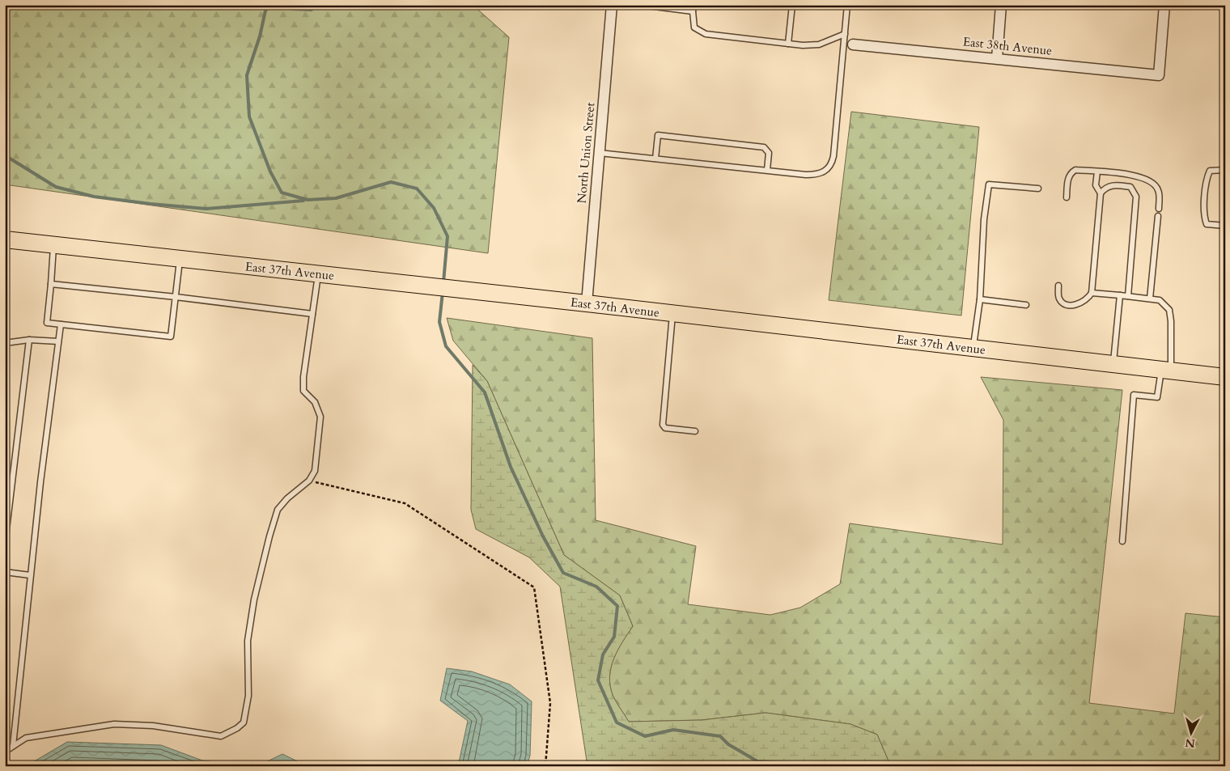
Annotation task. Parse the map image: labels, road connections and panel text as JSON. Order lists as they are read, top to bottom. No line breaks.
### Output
{"streets":{"main road":["East 37th Avenue"],"street":["East 38th Avenue","North Union Street"]},"crossings":[["North Union Street","East 37th Avenue"]],"north":"bottom"}
